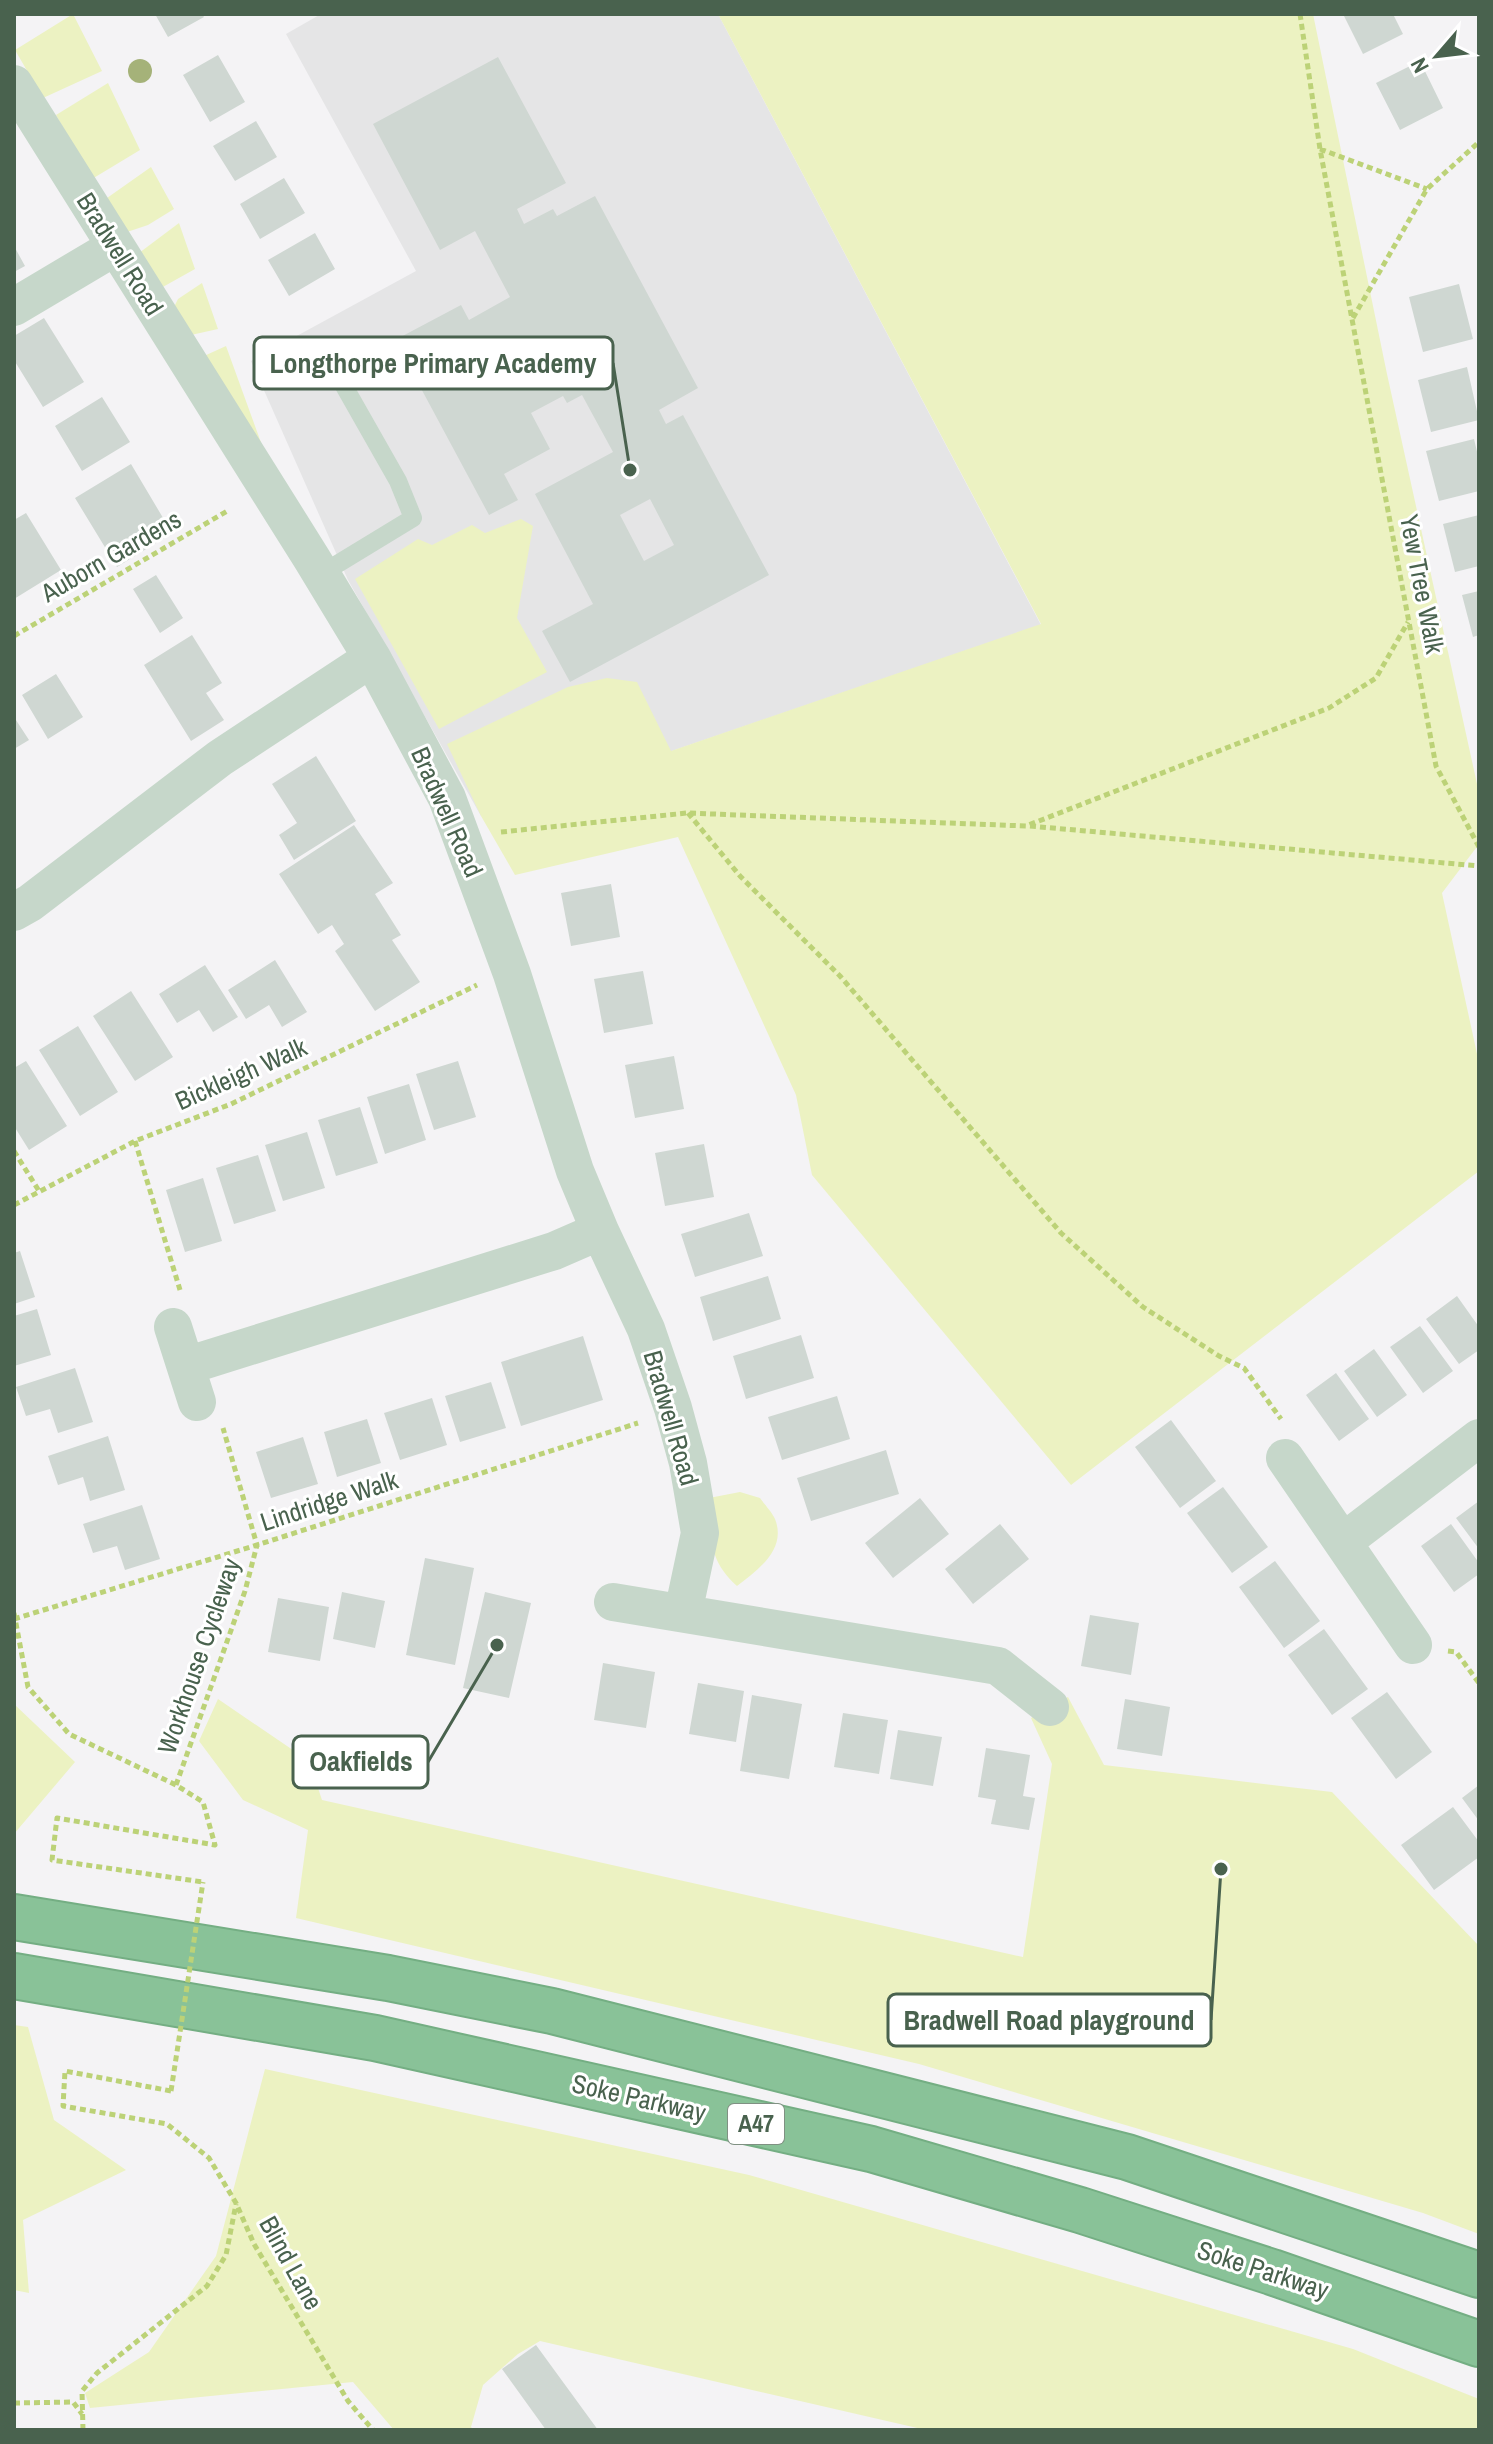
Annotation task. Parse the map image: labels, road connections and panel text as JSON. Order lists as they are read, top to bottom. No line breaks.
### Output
{"streets":{"highway":["Soke Parkway","A47"],"street":["Bradwell Road"],"path":["Auborn Gardens","Yew Tree Walk","Bickleigh Walk","Lindridge Walk","Workhouse Cycleway","Blind Lane"]},"crossings":[["Lindridge Walk","Workhouse Cycleway"],["Workhouse Cycleway","Blind Lane"]],"places":["Longthorpe Primary Academy","Oakfields","Bradwell Road playground"],"north":"bottom left"}
